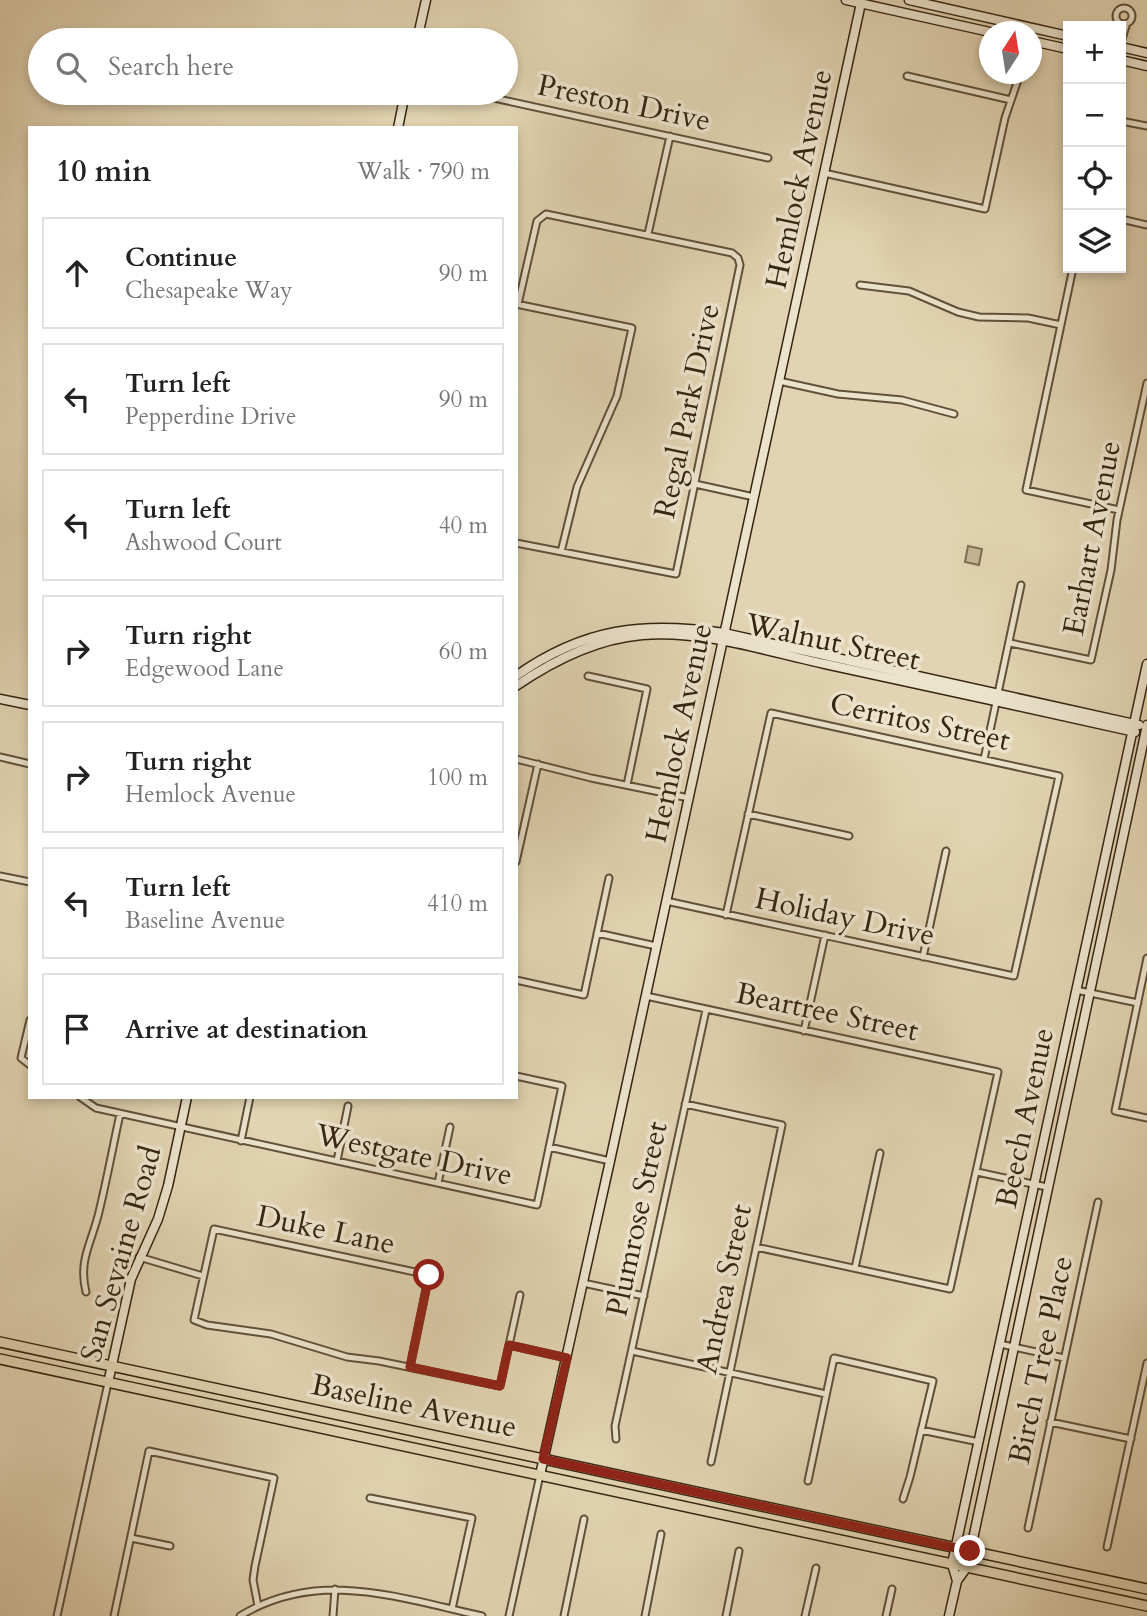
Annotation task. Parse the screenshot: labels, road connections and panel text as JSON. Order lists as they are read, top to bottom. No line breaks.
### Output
{"streets":{"main road":["Baseline Avenue"],"street":["Preston Drive","Hemlock Avenue","Regal Park Drive","Earhart Avenue","Walnut Street","Cerritos Street","Holiday Drive","Beartree Street","Beech Avenue","Westgate Drive","Plumrose Street","Duke Lane","San Sevaine Road","Andrea Street","Birch Tree Place"]},"crossings":[["Hemlock Avenue","Walnut Street"],["Hemlock Avenue","Holiday Drive"],["Hemlock Avenue","Beartree Street"],["Hemlock Avenue","Baseline Avenue"],["Walnut Street","Beech Avenue"],["Cerritos Street","Holiday Drive"],["Beartree Street","Plumrose Street"],["Beech Avenue","Baseline Avenue"],["Westgate Drive","San Sevaine Road"],["Plumrose Street","Andrea Street"],["San Sevaine Road","Baseline Avenue"]],"north":"top","page":{"map_buttons":["+","−"],"search":"Search here","heading":["10 min","Walk · 790 m"],"list":[["Continue","Chesapeake Way","90 m"],["Turn left","Pepperdine Drive","90 m"],["Turn left","Ashwood Court","40 m"],["Turn right","Edgewood Lane","60 m"],["Turn right","Hemlock Avenue","100 m"],["Turn left","Baseline Avenue","410 m"],"Arrive at destination"]}}
